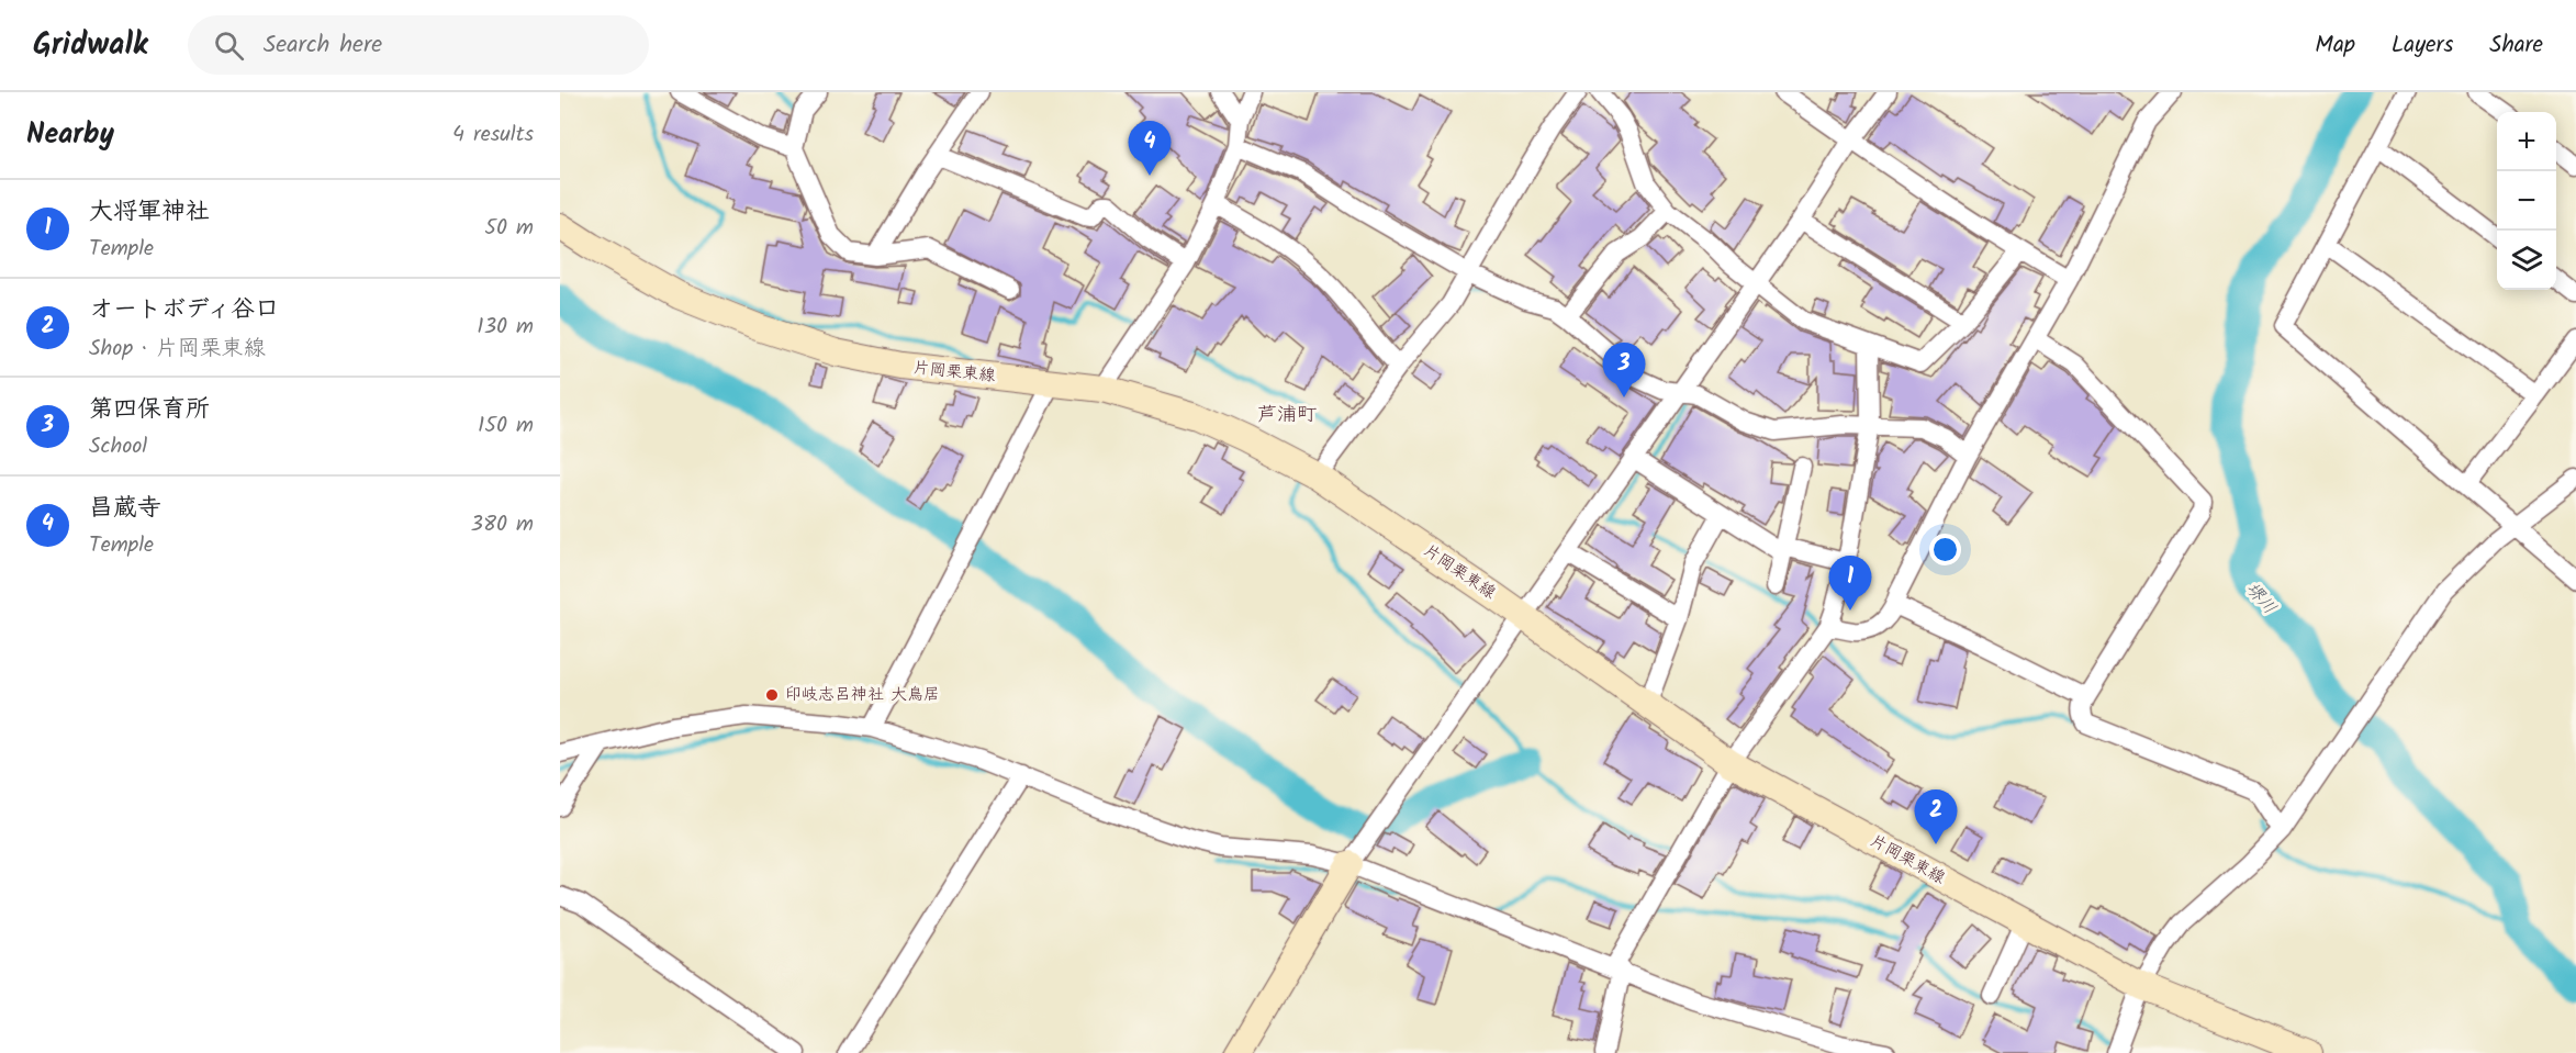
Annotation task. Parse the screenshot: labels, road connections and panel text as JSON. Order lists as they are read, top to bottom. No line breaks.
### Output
{"streets":{"main road":["片岡栗東線"]},"districts":["芦浦町"],"water":["堺川"],"places":["印岐志呂神社 大鳥居"],"page":{"header":"Gridwalk","search":"Search here","nav":["Map","Layers","Share"],"heading":["Nearby","4 results"],"map_buttons":["+","−"],"pins":["4","3","1","2"],"list":[{"mark":"1","name":"大将軍神社","note":"Temple","value":"50 m"},{"mark":"2","name":"オートボディ谷口","note":"Shop · 片岡栗東線","value":"130 m"},{"mark":"3","name":"第四保育所","note":"School","value":"150 m"},{"mark":"4","name":"昌蔵寺","note":"Temple","value":"380 m"}]}}
